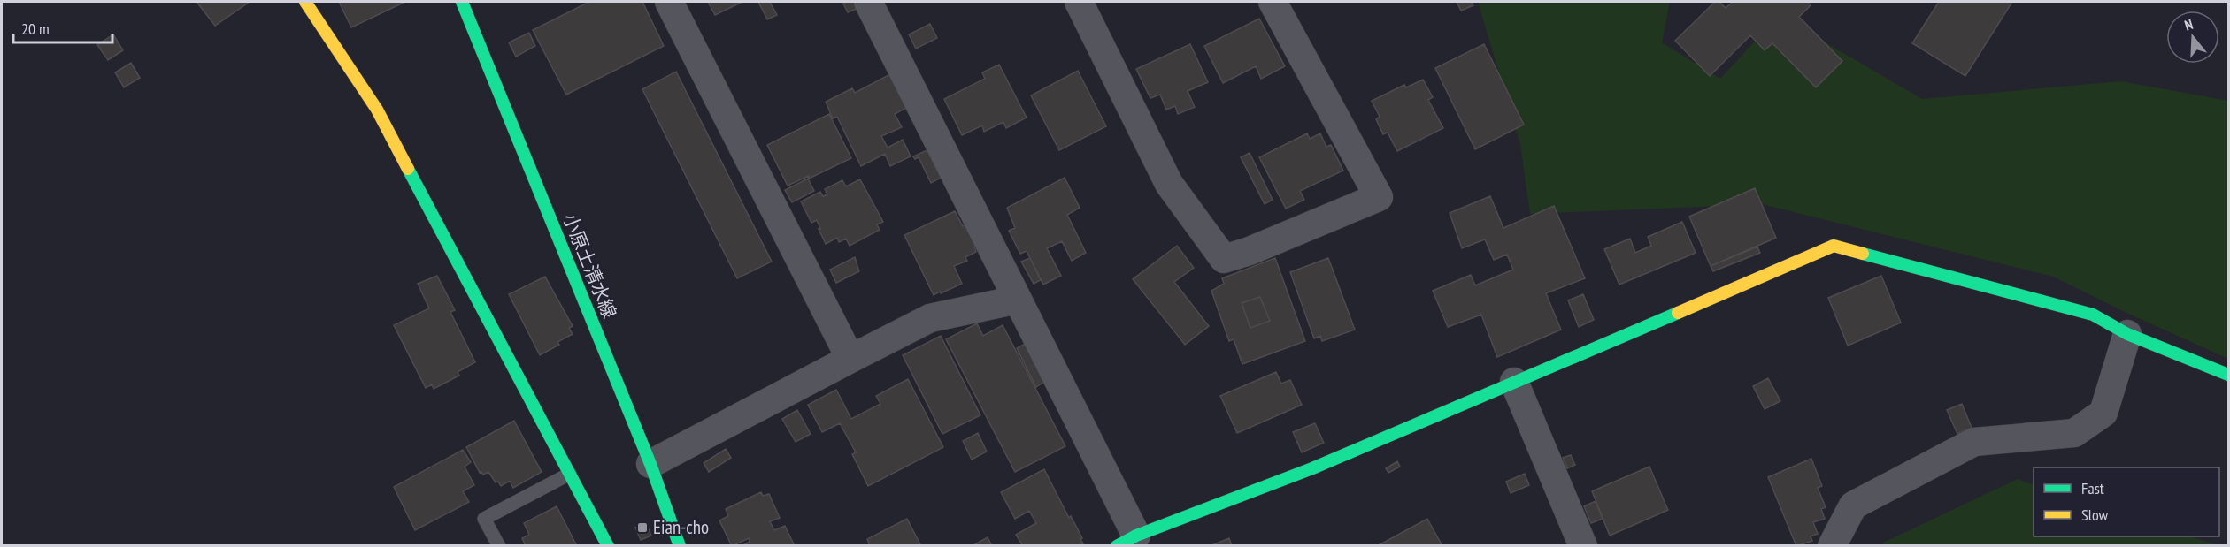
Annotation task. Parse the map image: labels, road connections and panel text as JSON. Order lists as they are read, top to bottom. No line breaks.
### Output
{"streets":{"street":["小原土清水線"]},"places":{"transit":["Eian-cho"]},"legend":["Fast","Slow"],"scale_bar":"20 m","north":"top"}
